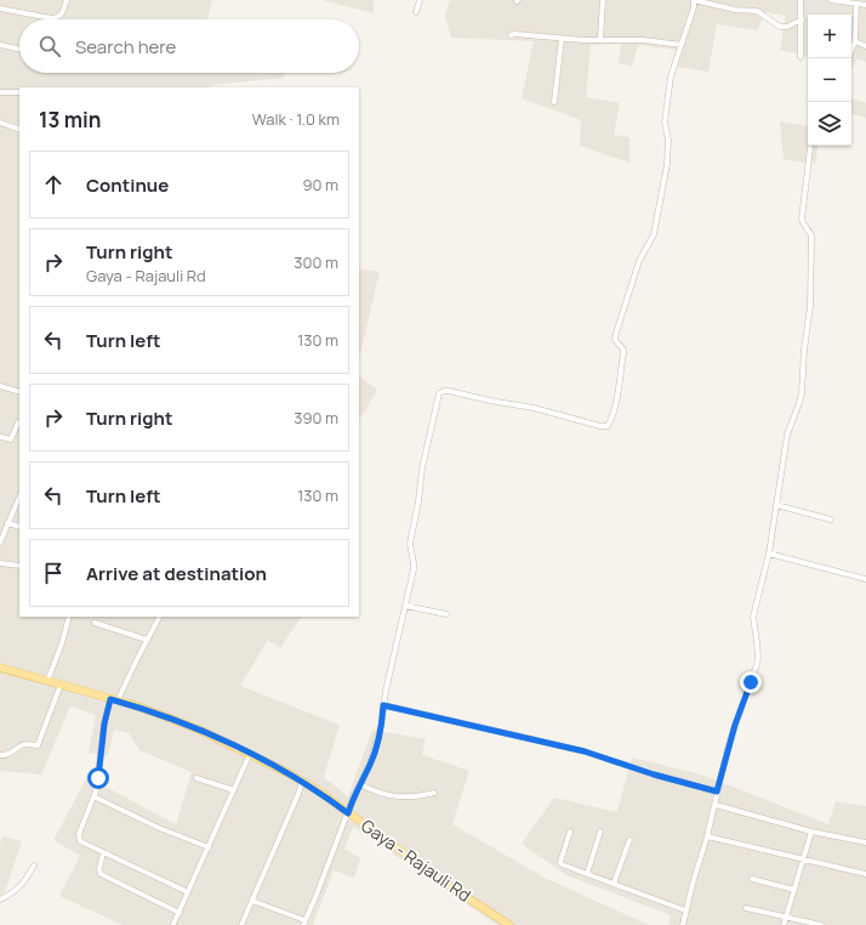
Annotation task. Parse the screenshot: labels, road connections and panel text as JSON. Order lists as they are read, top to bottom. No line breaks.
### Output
{"streets":{"main road":["Gaya - Rajauli Rd"]},"page":{"map_buttons":["+","−"],"search":"Search here","heading":["13 min","Walk · 1.0 km"],"list":[["Continue","90 m"],["Turn right","Gaya - Rajauli Rd","300 m"],["Turn left","130 m"],["Turn right","390 m"],["Turn left","130 m"],"Arrive at destination"]}}
